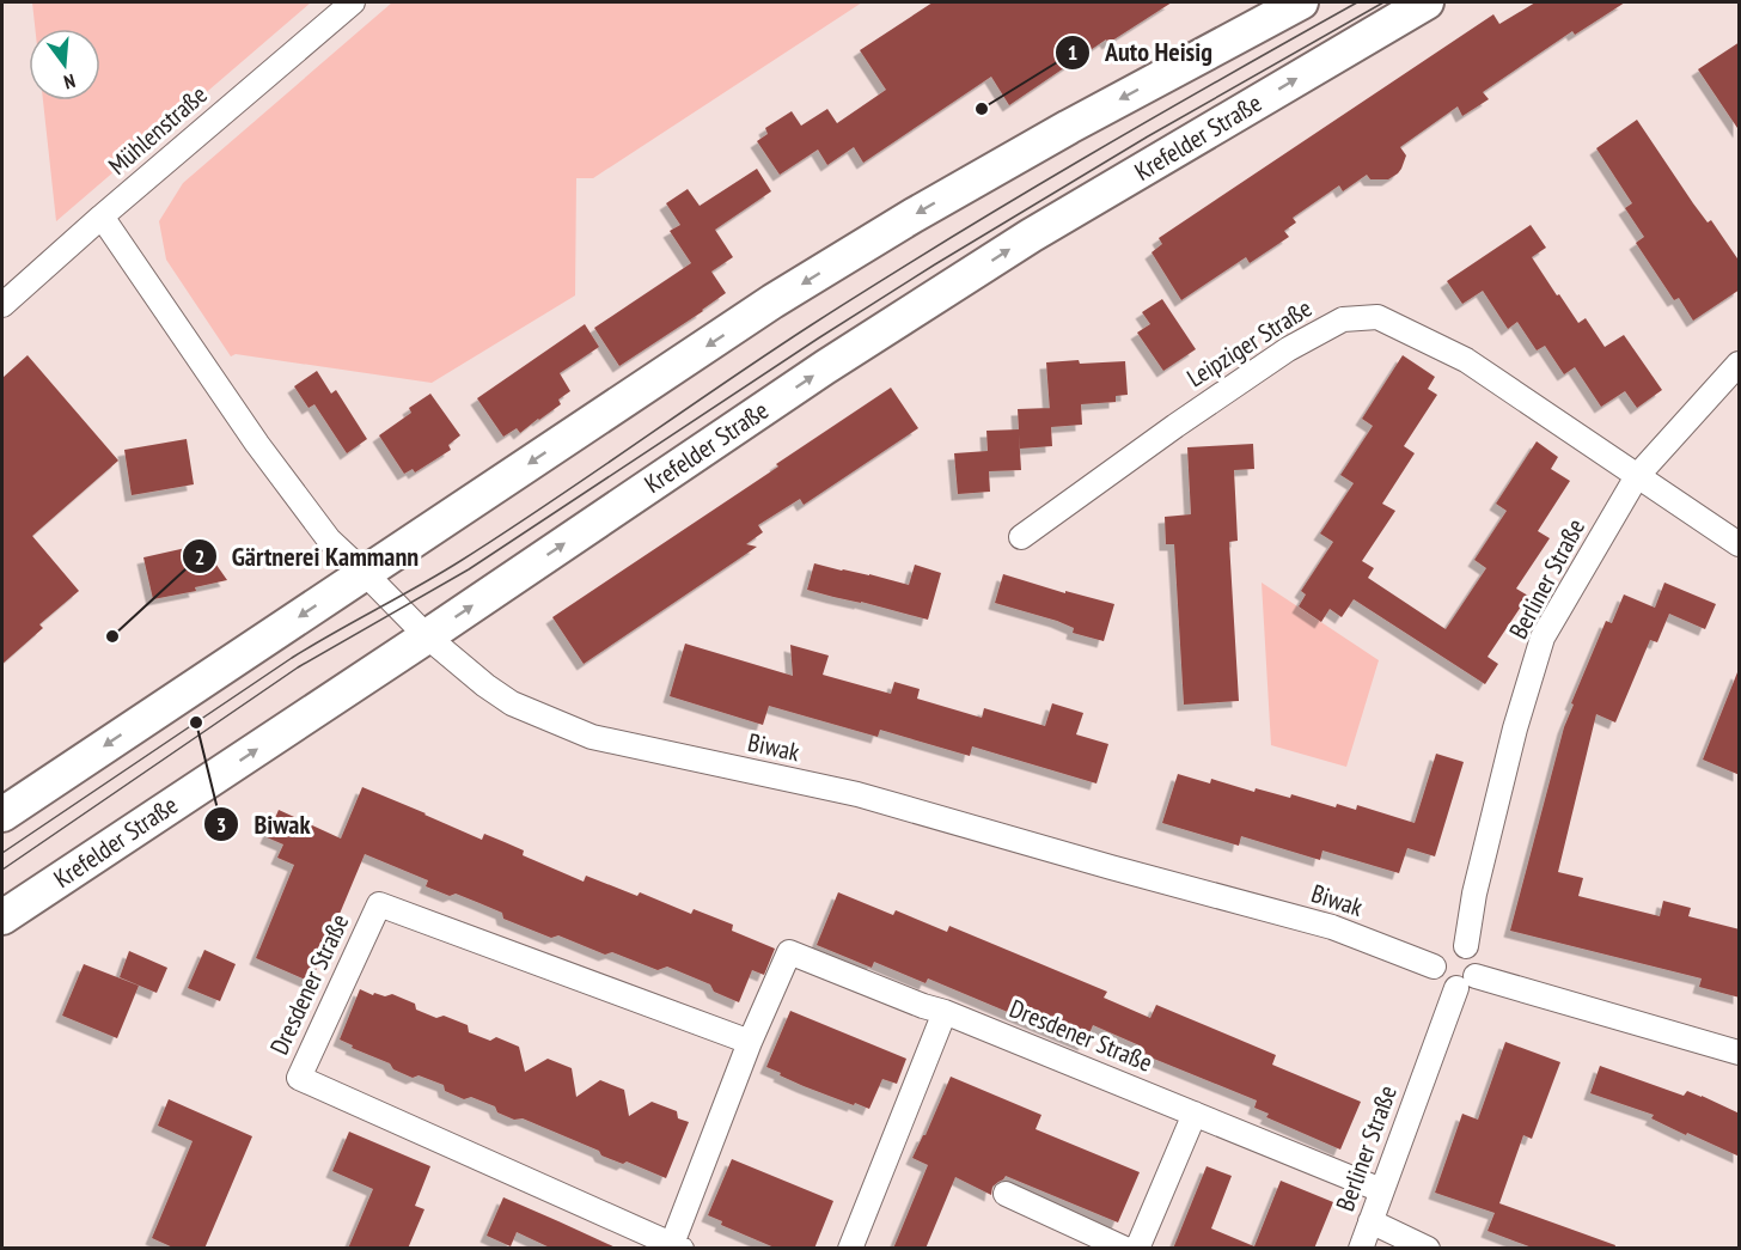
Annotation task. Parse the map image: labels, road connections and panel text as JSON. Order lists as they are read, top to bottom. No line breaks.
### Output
{"streets":{"main road":["Krefelder Straße"],"street":["Mühlenstraße","Leipziger Straße","Berliner Straße","Biwak","Dresdener Straße"]},"crossings":[["Mühlenstraße","Biwak"],["Krefelder Straße","Biwak"],["Leipziger Straße","Berliner Straße"],["Berliner Straße","Biwak"],["Berliner Straße","Dresdener Straße"]],"places":["Auto Heisig","Gärtnerei Kammann","Biwak"],"north":"bottom"}
